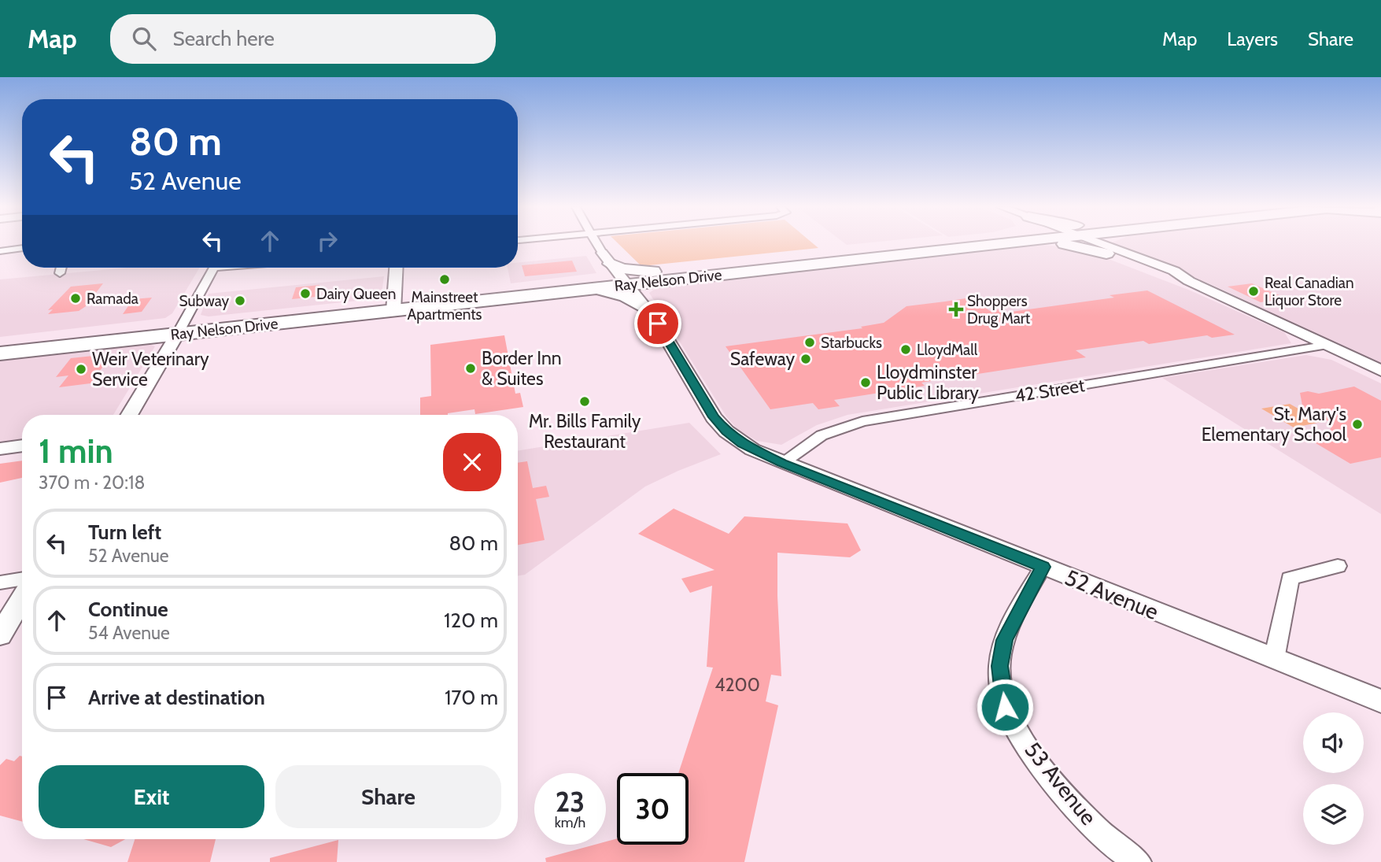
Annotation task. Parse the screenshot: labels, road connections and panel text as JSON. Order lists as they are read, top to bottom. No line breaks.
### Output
{"streets":{"highway":["Ray Nelson Drive"],"street":["42 Street","52 Avenue","53 Avenue"]},"crossings":[["Ray Nelson Drive","52 Avenue"],["42 Street","52 Avenue"],["52 Avenue","53 Avenue"]],"places":{"other":["Mainstreet Apartments","Real Canadian Liquor Store","Dairy Queen","Ramada","Subway","Starbucks","LloydMall","Safeway","Border Inn & Suites","Weir Veterinary Service","Lloydminster Public Library","Mr. Bills Family Restaurant","St. Mary's Elementary School"],"health":["Shoppers Drug Mart"]},"house_numbers":["4200"],"page":{"header":"Map","search":"Search here","nav":["Map","Layers","Share"],"turn":["80 m","52 Avenue"],"heading":["1 min","370 m · 20:18"],"list":[{"name":"Turn left","note":"52 Avenue","value":"80 m"},{"name":"Continue","note":"54 Avenue","value":"120 m"},{"name":"Arrive at destination","value":"170 m"}],"buttons":["Exit","Share"],"speed":"23 km/h","limit":"30"}}
